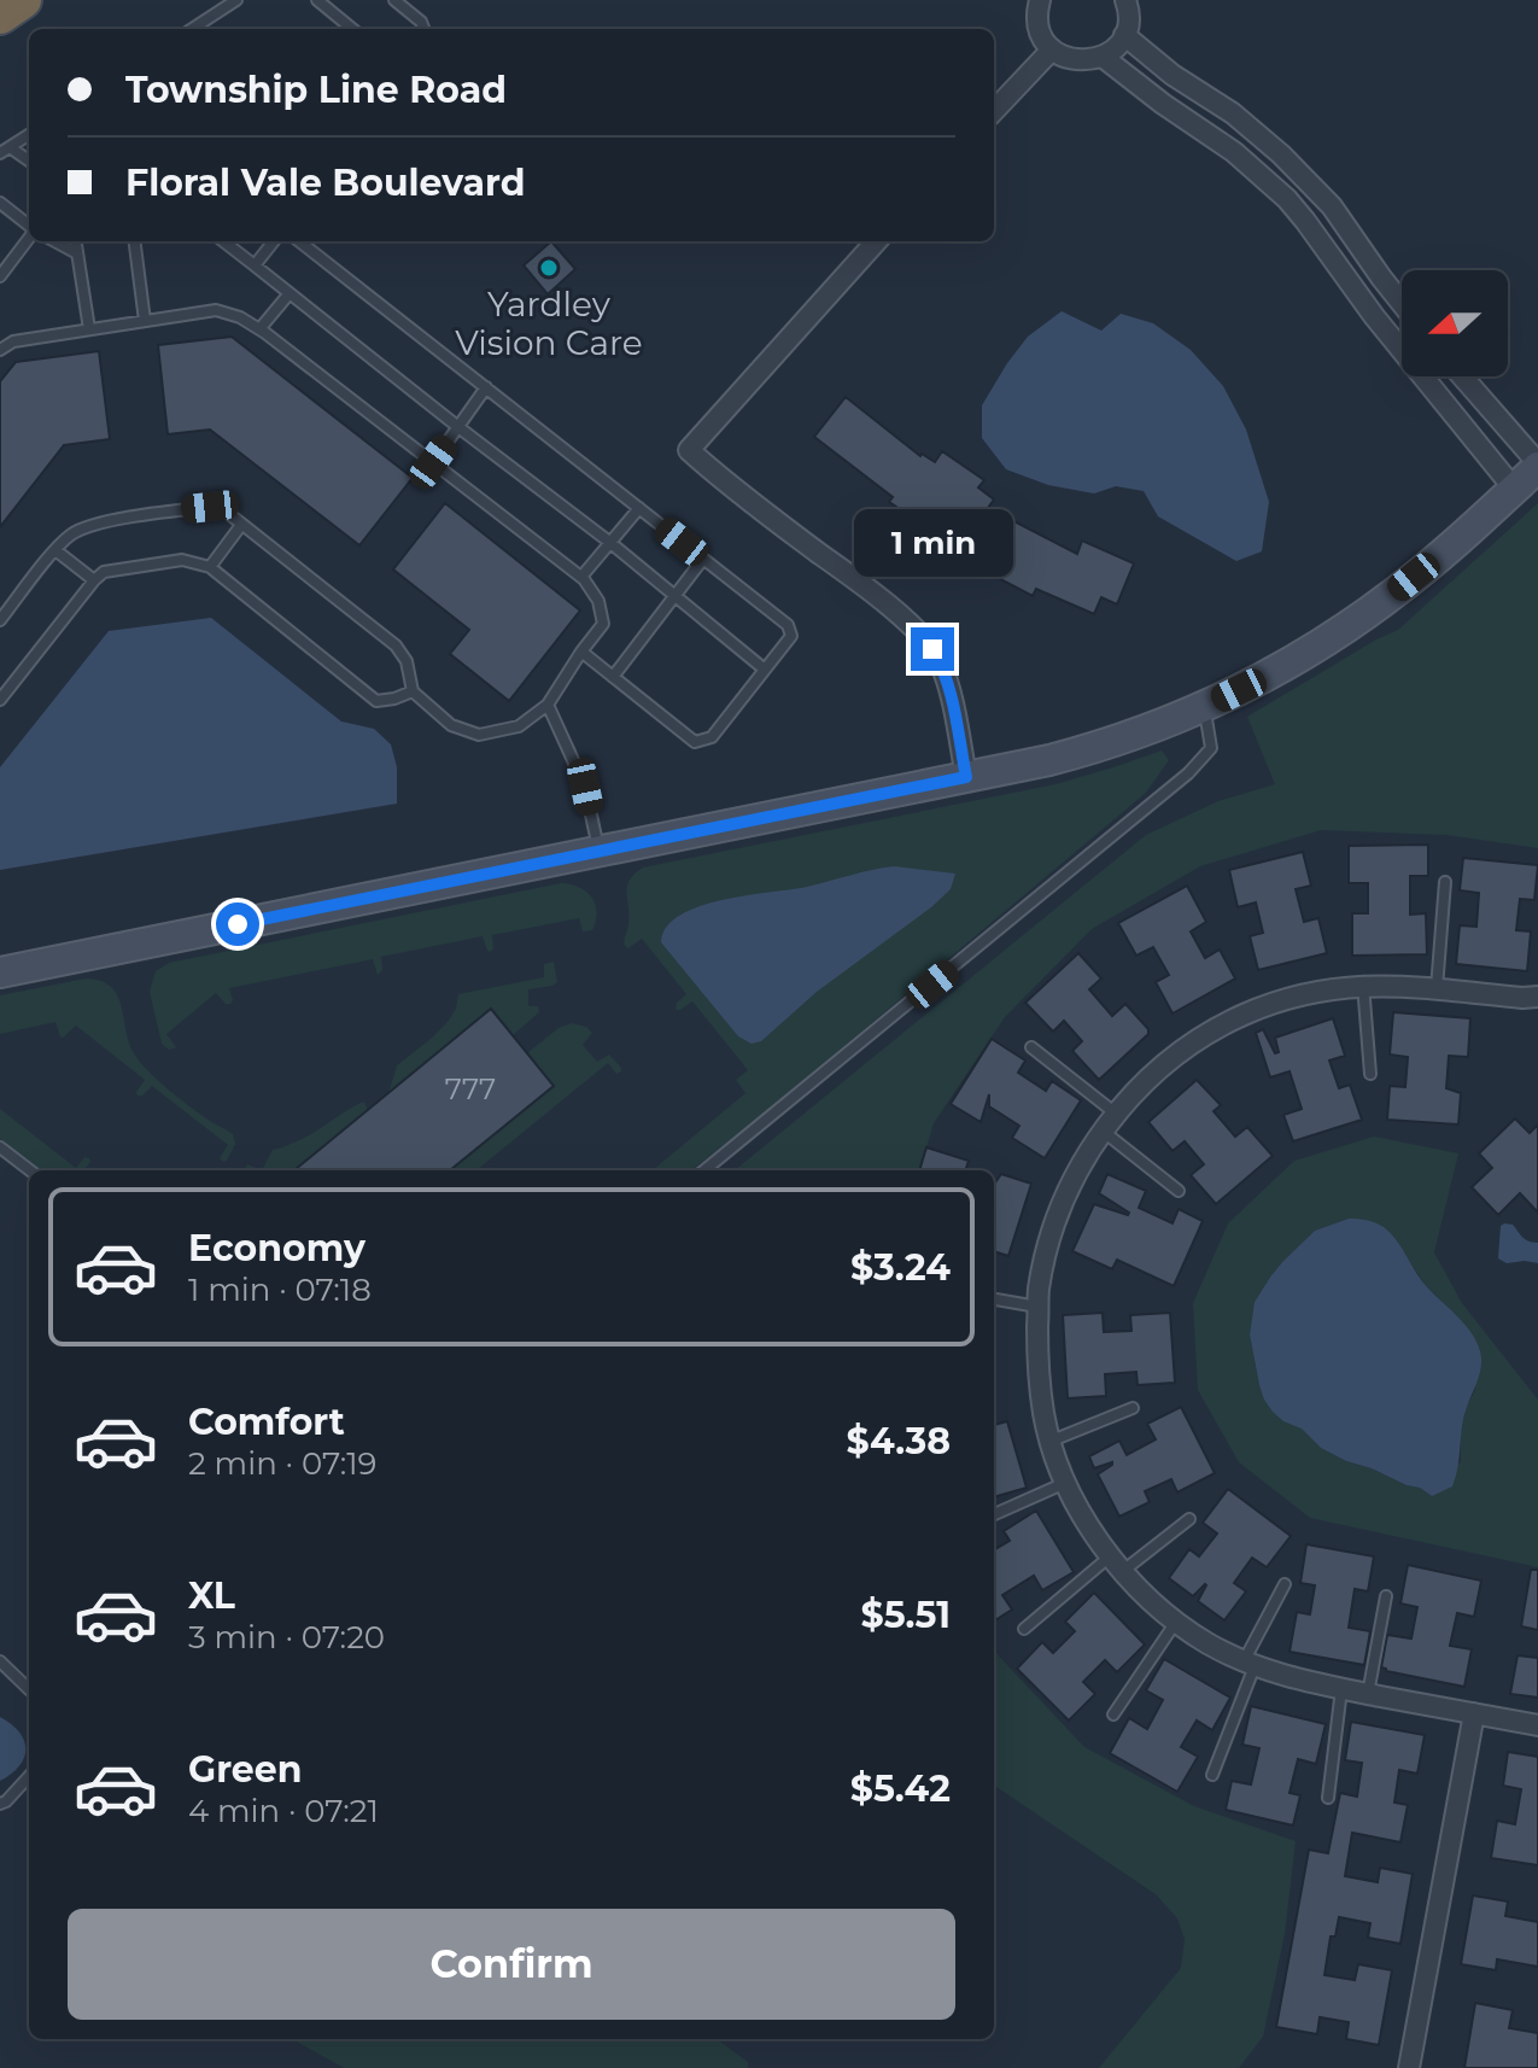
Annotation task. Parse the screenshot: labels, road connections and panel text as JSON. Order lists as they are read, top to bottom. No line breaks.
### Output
{"places":["Yardley Vision Care"],"house_numbers":["777"],"north":"left","page":{"banner":["Township Line Road","Floral Vale Boulevard"],"bubble":"1 min","list":[{"name":"Economy","note":"1 min · 07:18","value":"$3.24"},{"name":"Comfort","note":"2 min · 07:19","value":"$4.38"},{"name":"XL","note":"3 min · 07:20","value":"$5.51"},{"name":"Green","note":"4 min · 07:21","value":"$5.42"}],"buttons":"Confirm"}}
